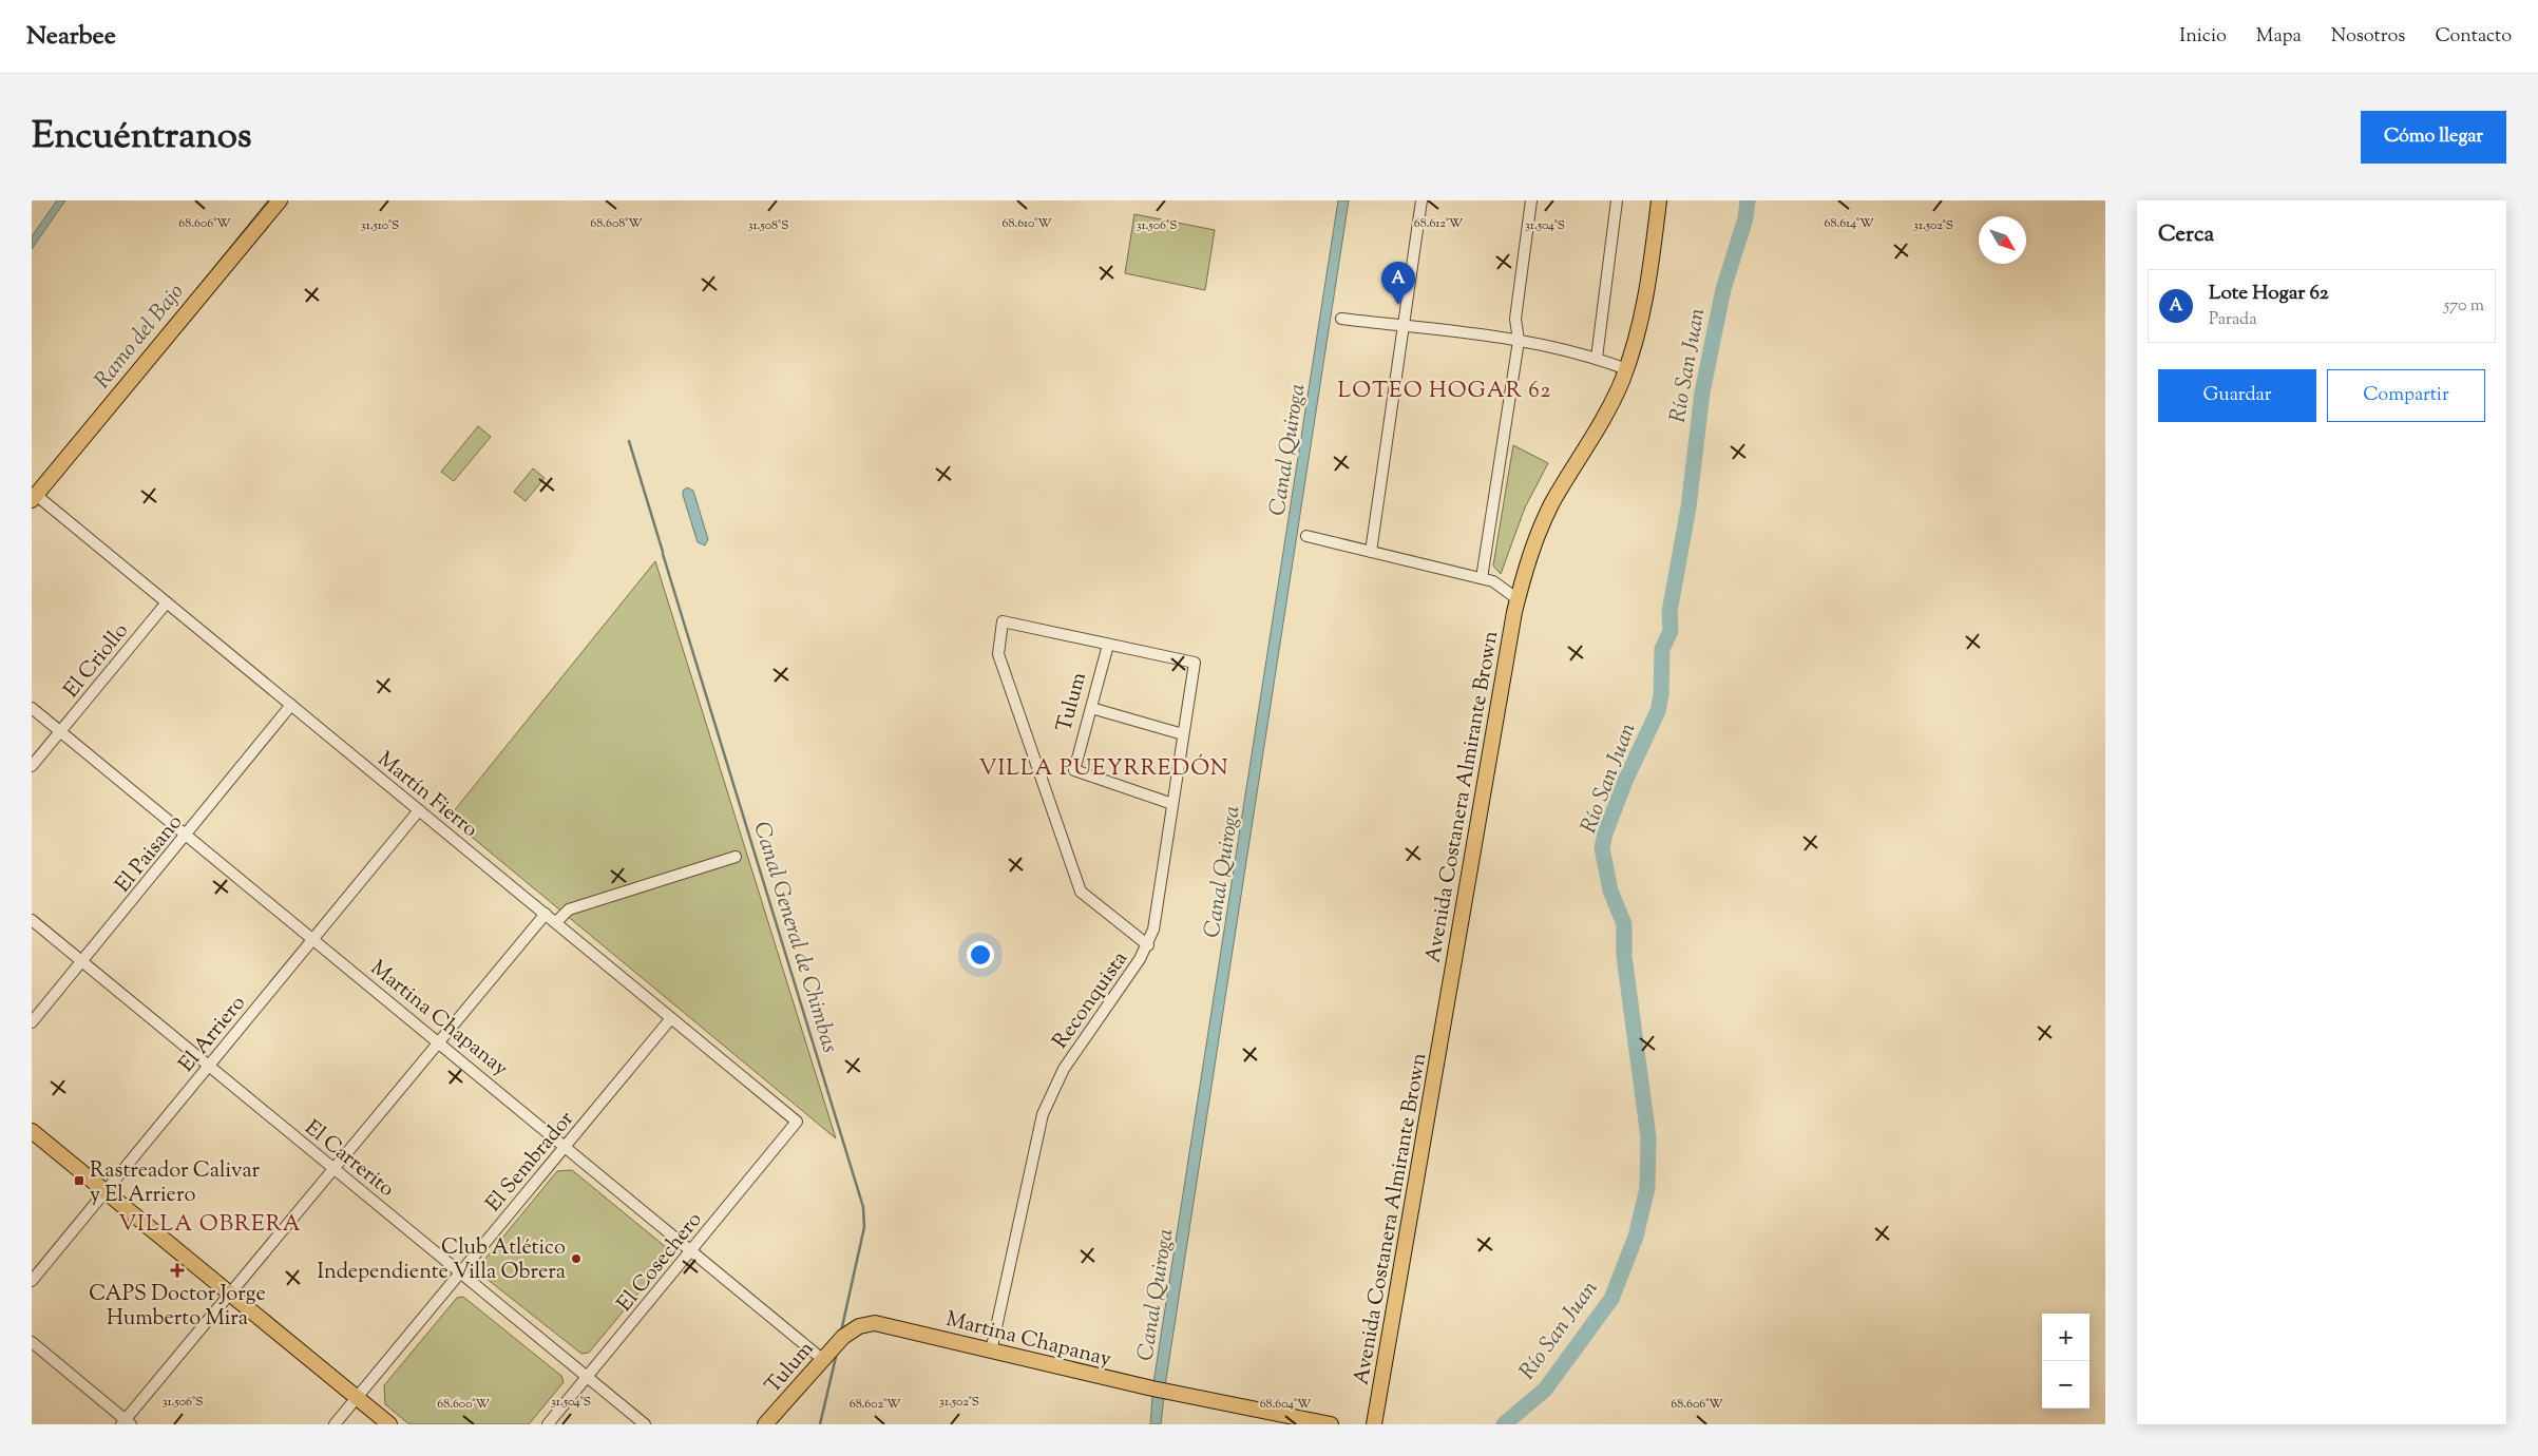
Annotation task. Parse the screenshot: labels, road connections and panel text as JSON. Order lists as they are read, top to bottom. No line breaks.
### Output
{"streets":{"main road":["Tulum","Avenida Costanera Almirante Brown","Martina Chapanay"],"street":["El Criollo","Martín Fierro","El Paisano","Reconquista","El Arriero","El Carrerito","El Sembrador","El Cosechero"]},"crossings":[["El Criollo","Martín Fierro"],["El Criollo","Martina Chapanay"],["Tulum","Reconquista"],["Tulum","Martina Chapanay"],["Martín Fierro","El Paisano"],["Martín Fierro","El Arriero"],["Martín Fierro","El Sembrador"],["Martín Fierro","El Cosechero"],["El Paisano","Martina Chapanay"],["El Paisano","El Carrerito"],["Reconquista","Martina Chapanay"],["Martina Chapanay","El Arriero"],["Martina Chapanay","El Sembrador"],["Martina Chapanay","El Cosechero"],["El Arriero","El Carrerito"],["El Carrerito","El Sembrador"],["El Carrerito","El Cosechero"]],"districts":["LOTEO HOGAR 62","VILLA PUEYRREDÓN","VILLA OBRERA"],"water":["Ramo del Bajo","Río San Juan","Canal Quiroga","Canal General de Chimbas"],"places":{"transit":["Rastreador Calivar y El Arriero"],"other":["Club Atlético Independiente Villa Obrera"],"health":["CAPS Doctor Jorge Humberto Mira"]},"north":"bottom right","page":{"header":"Nearbee","nav":["Inicio","Mapa","Nosotros","Contacto"],"title":"Encuéntranos","buttons":["Cómo llegar",["Guardar","Compartir"]],"heading":"Cerca","pins":"A","list":[{"mark":"A","name":"Lote Hogar 62","note":"Parada","value":"570 m"}],"map_buttons":["+","−"]},"coordinates":["68.606°W","68.608°W","68.610°W","68.612°W","68.614°W","31.510°S","31.508°S","31.506°S","31.504°S","31.502°S","68.600°W","68.602°W","68.604°W"]}
